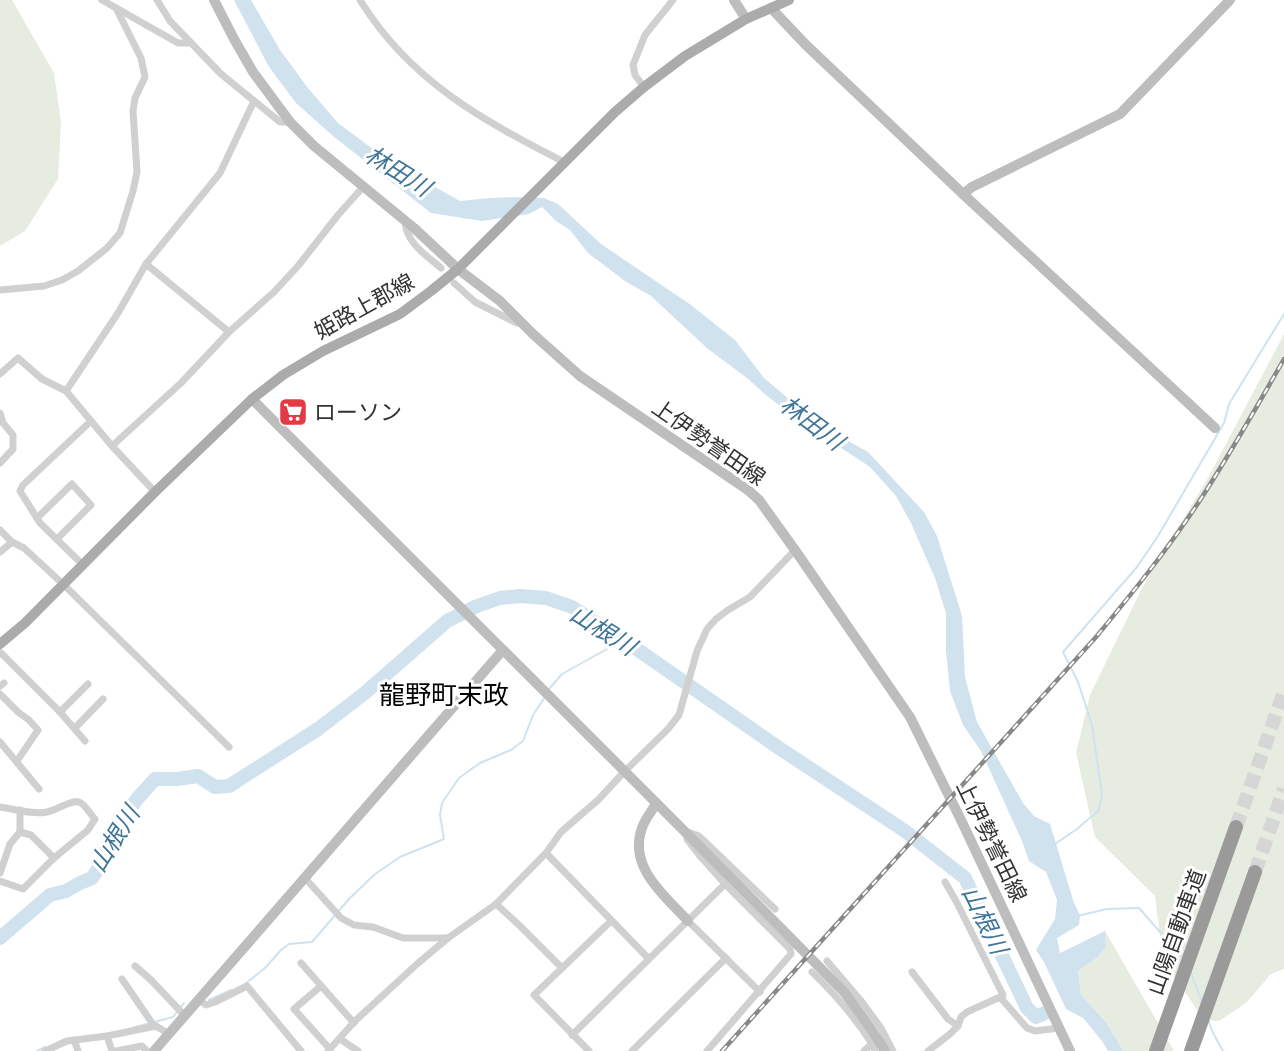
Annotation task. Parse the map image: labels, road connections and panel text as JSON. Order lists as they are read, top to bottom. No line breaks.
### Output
{"streets":{"highway":["山陽自動車道"],"main road":["姫路上郡線"],"street":["上伊勢誉田線"]},"crossings":[["姫路上郡線","上伊勢誉田線"]],"districts":["龍野町末政"],"water":["林田川","山根川"],"places":{"supermarket":["ローソン"]}}
